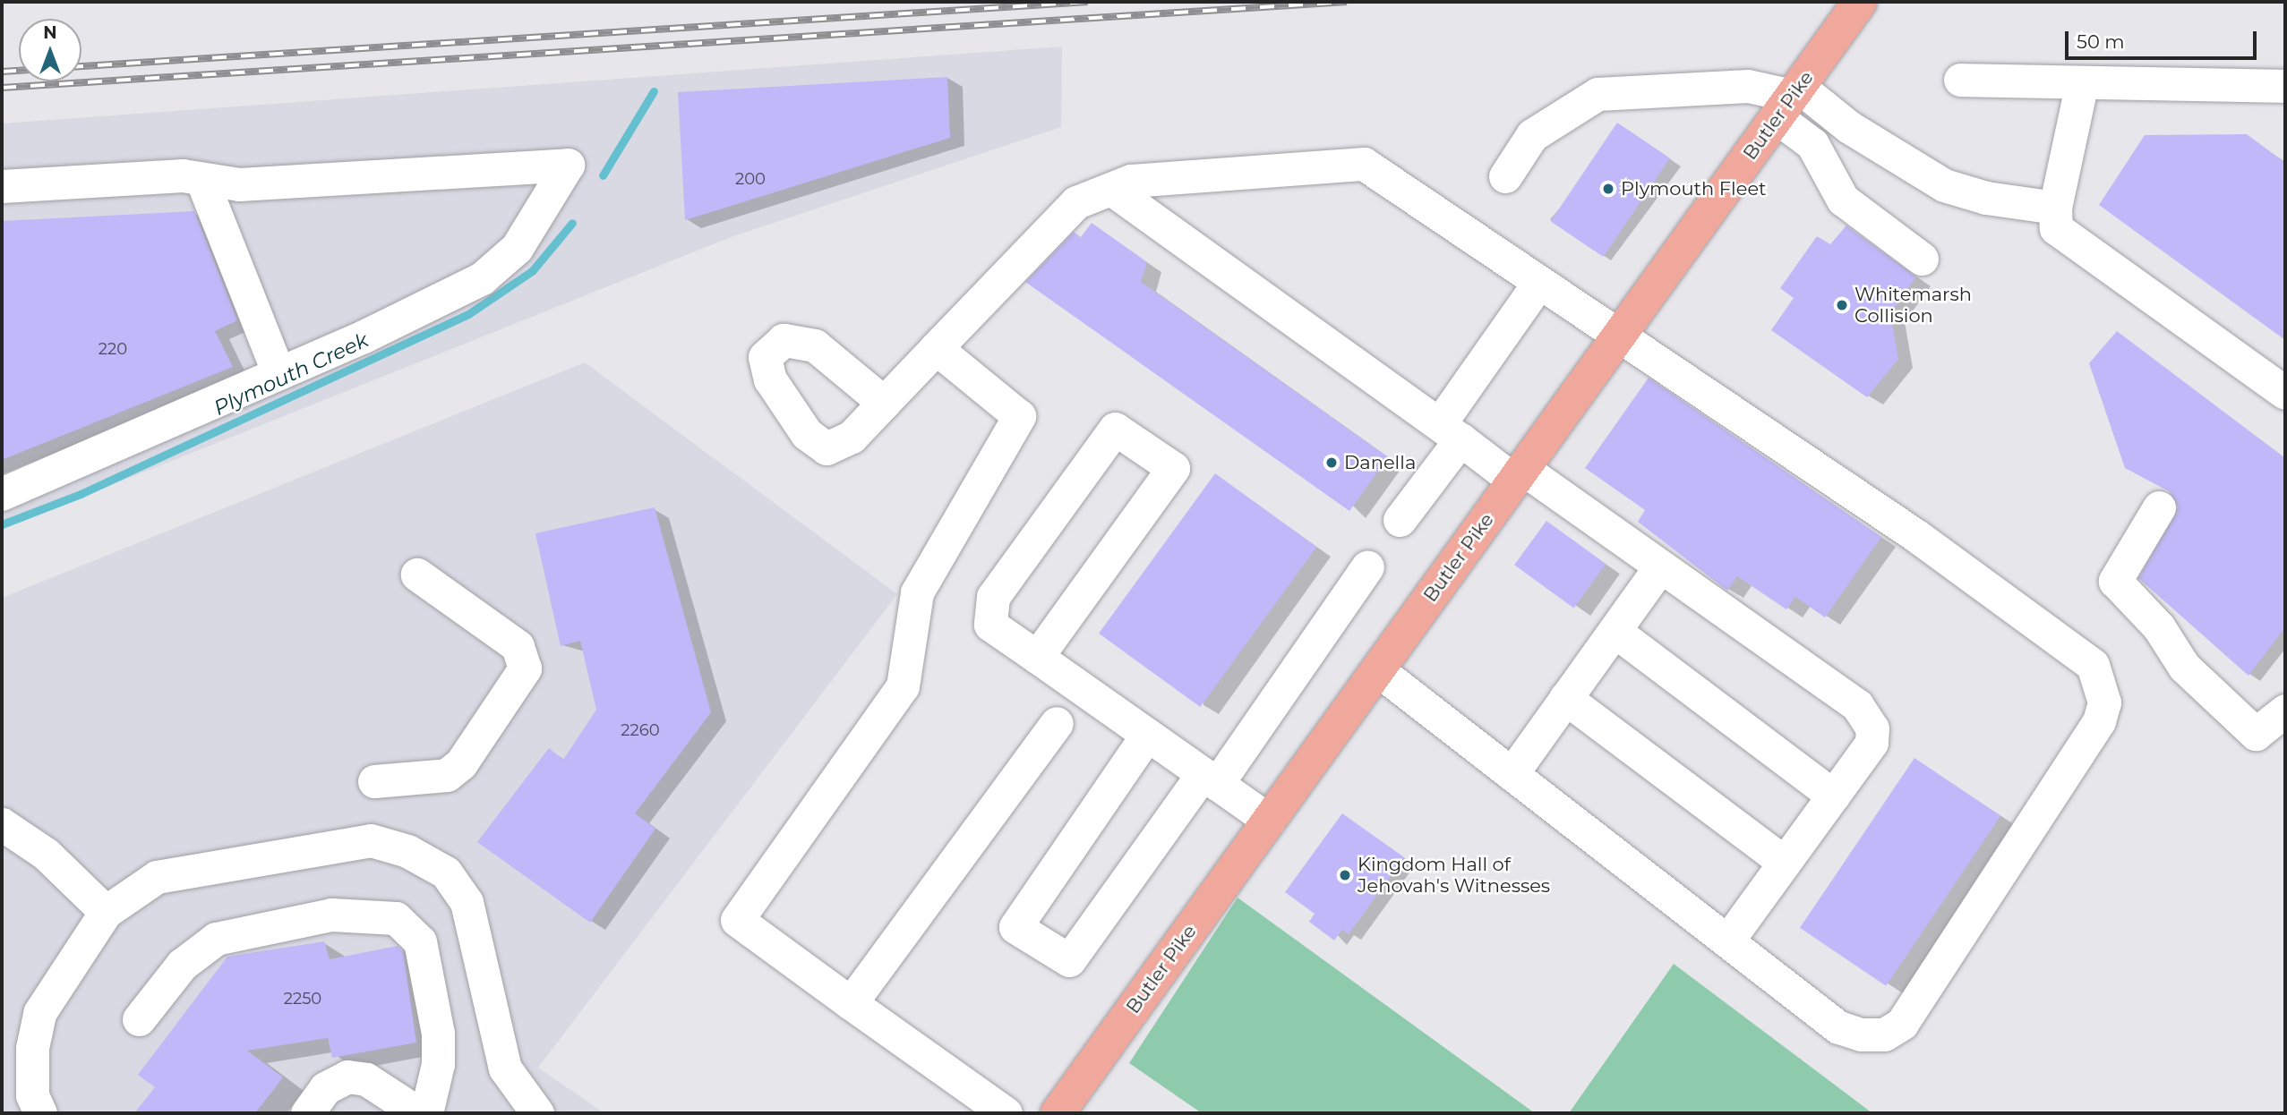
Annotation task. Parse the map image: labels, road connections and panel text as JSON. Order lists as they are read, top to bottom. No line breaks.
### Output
{"streets":{"main road":["Butler Pike"]},"water":["Plymouth Creek"],"places":["Plymouth Fleet","Whitemarsh Collision","Danella","Kingdom Hall of Jehovah's Witnesses"],"house_numbers":["200","220","2260","2250"],"scale_bar":"50 m","north":"top"}
